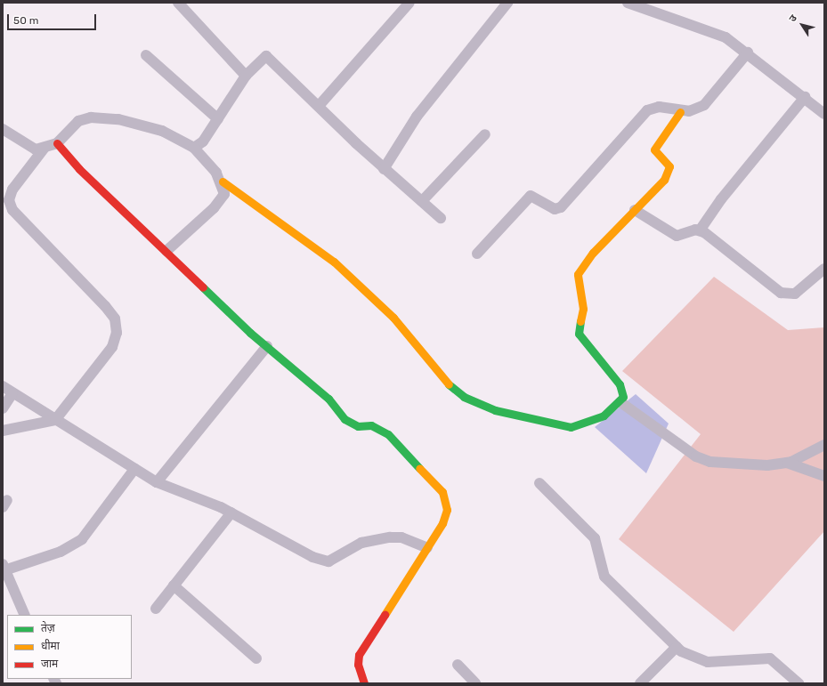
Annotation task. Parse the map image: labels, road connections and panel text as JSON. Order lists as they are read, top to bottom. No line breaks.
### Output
{"legend":["तेज़","धीमा","जाम"],"scale_bar":"50 m","north":"top left"}
